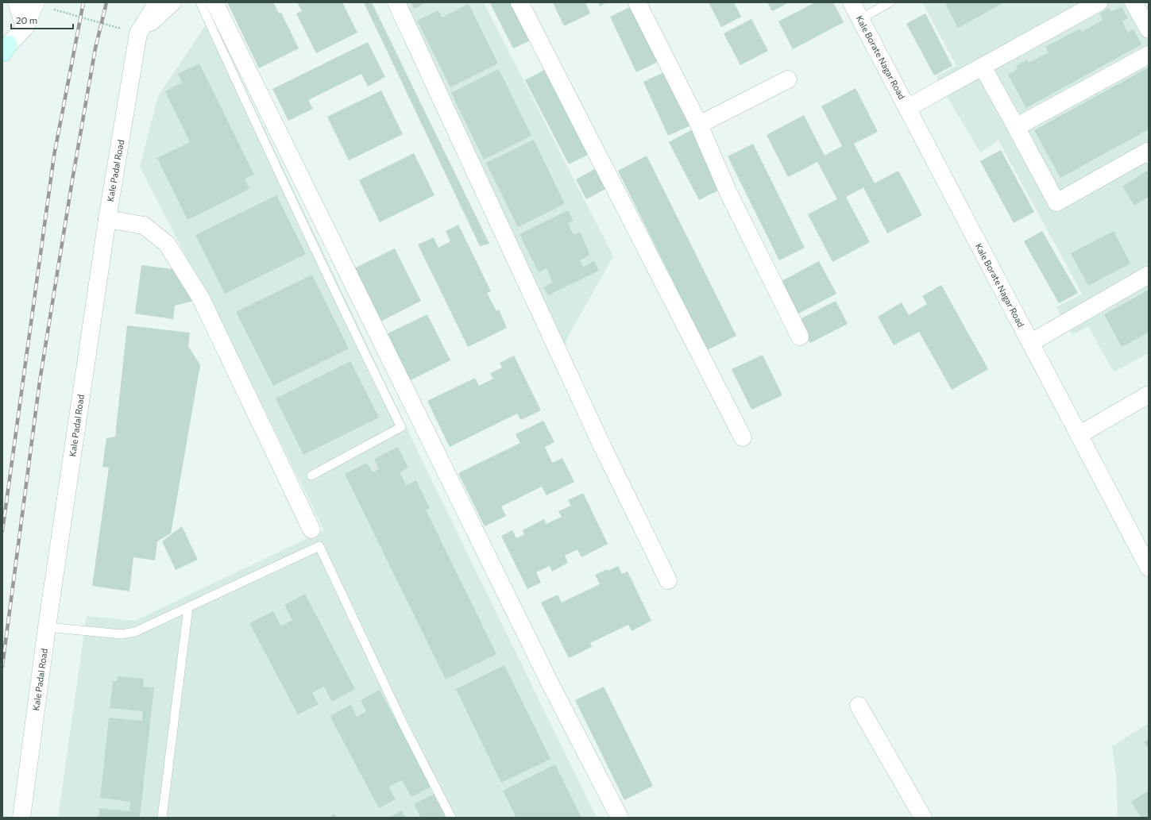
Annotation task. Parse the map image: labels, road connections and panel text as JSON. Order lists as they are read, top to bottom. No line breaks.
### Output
{"streets":{"street":["Kale Borate Nagar Road","Kale Padal Road"]},"scale_bar":"20 m"}
